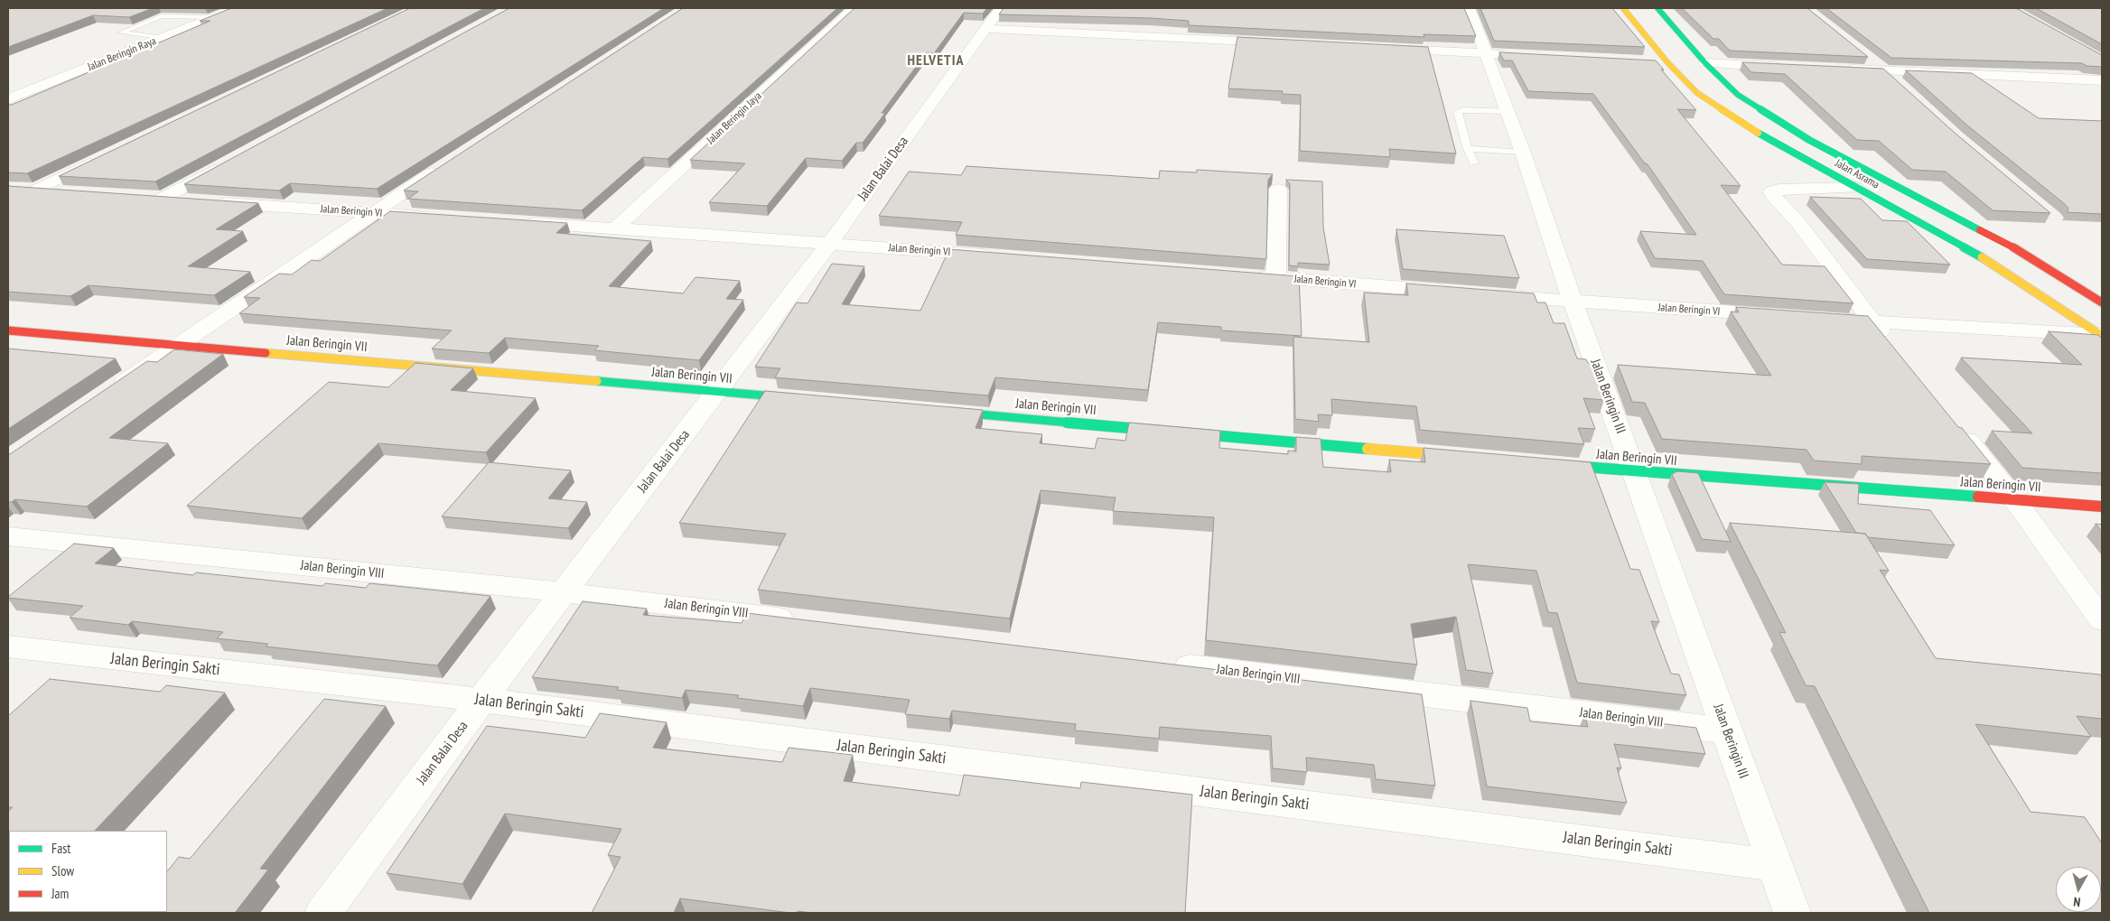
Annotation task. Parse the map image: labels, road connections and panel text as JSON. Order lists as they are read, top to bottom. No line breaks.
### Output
{"streets":{"main road":["Jalan Asrama","Jalan Beringin VII"],"street":["Jalan Beringin Raya","Jalan Beringin Jaya","Jalan Balai Desa","Jalan Beringin VI","Jalan Beringin III","Jalan Beringin VIII","Jalan Beringin Sakti"]},"crossings":[["Jalan Beringin Jaya","Jalan Beringin VI"],["Jalan Balai Desa","Jalan Beringin VI"],["Jalan Balai Desa","Jalan Beringin VII"],["Jalan Balai Desa","Jalan Beringin VIII"],["Jalan Balai Desa","Jalan Beringin Sakti"],["Jalan Beringin VI","Jalan Beringin III"],["Jalan Beringin VII","Jalan Beringin III"],["Jalan Beringin III","Jalan Beringin VIII"],["Jalan Beringin III","Jalan Beringin Sakti"]],"districts":["HELVETIA"],"legend":["Fast","Slow","Jam"],"north":"bottom"}
